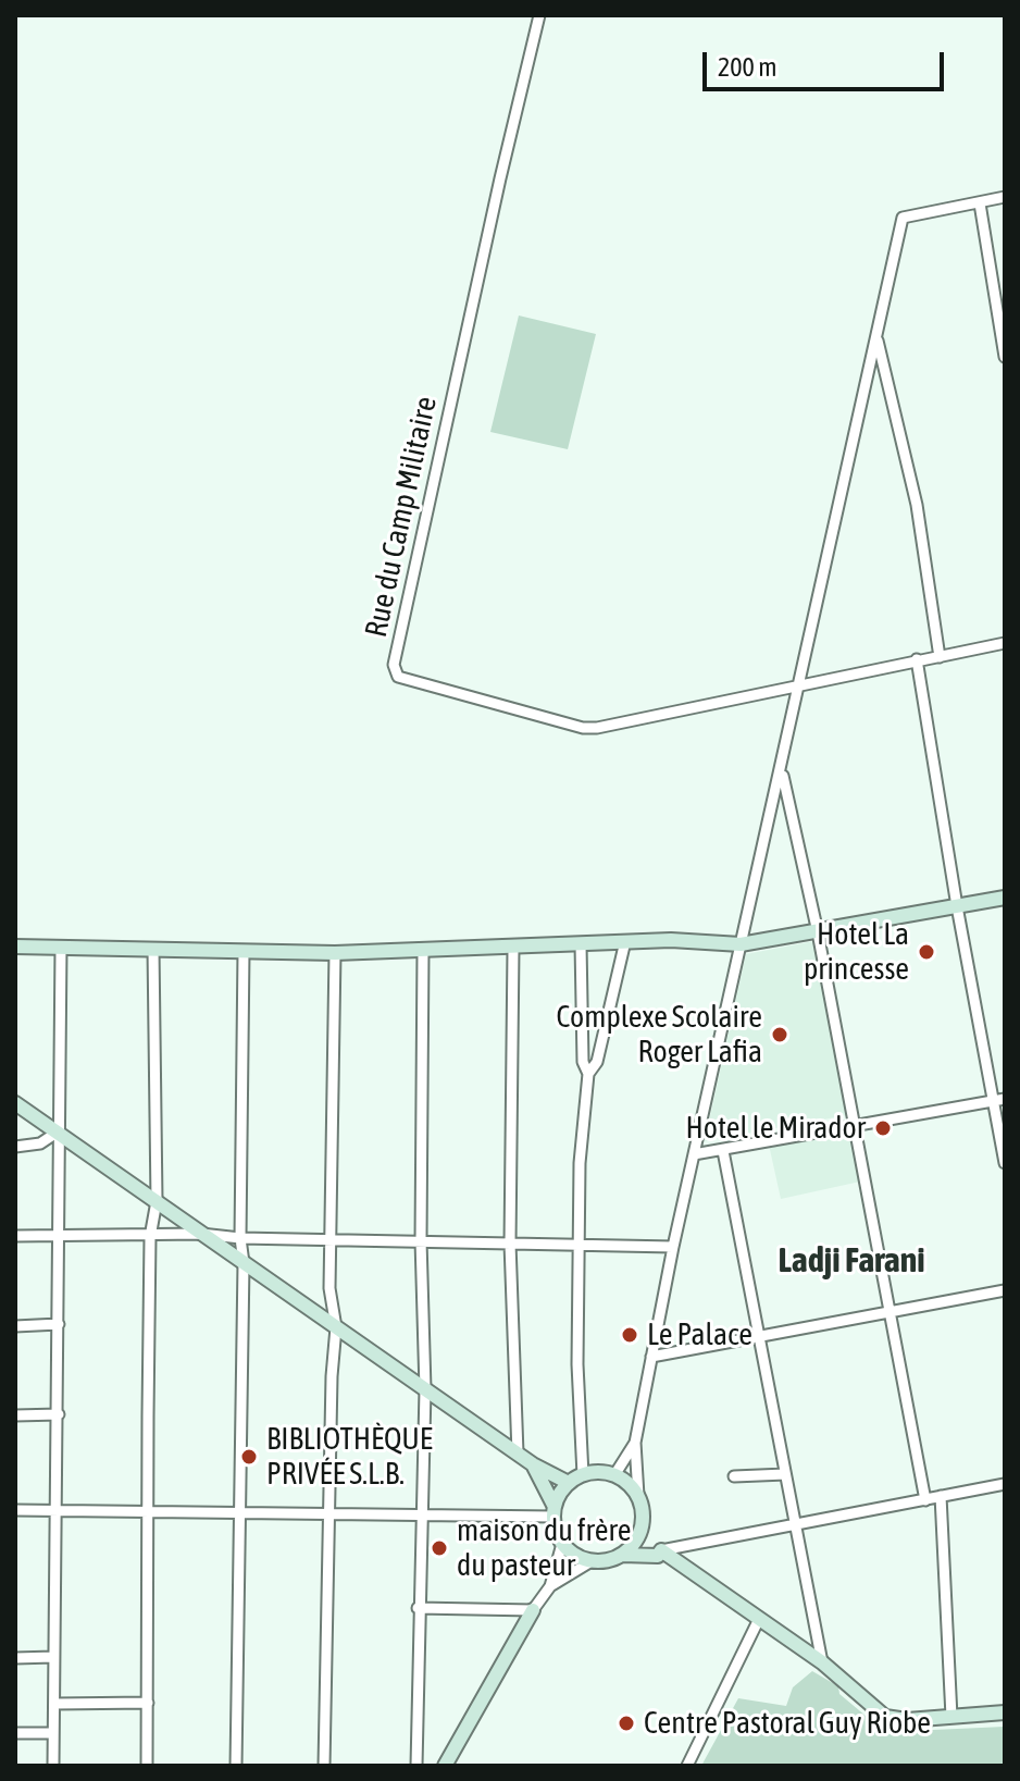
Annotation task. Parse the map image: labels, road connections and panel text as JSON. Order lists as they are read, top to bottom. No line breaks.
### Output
{"streets":{"street":["Rue du Camp Militaire"]},"districts":["Ladji Farani"],"places":["Hotel La princesse","Complexe Scolaire Roger Lafia","Hotel le Mirador","Le Palace","BIBLIOTHÈQUE PRIVÉE S.L.B.","maison du frère du pasteur","Centre Pastoral Guy Riobe"],"scale_bar":"200 m"}
